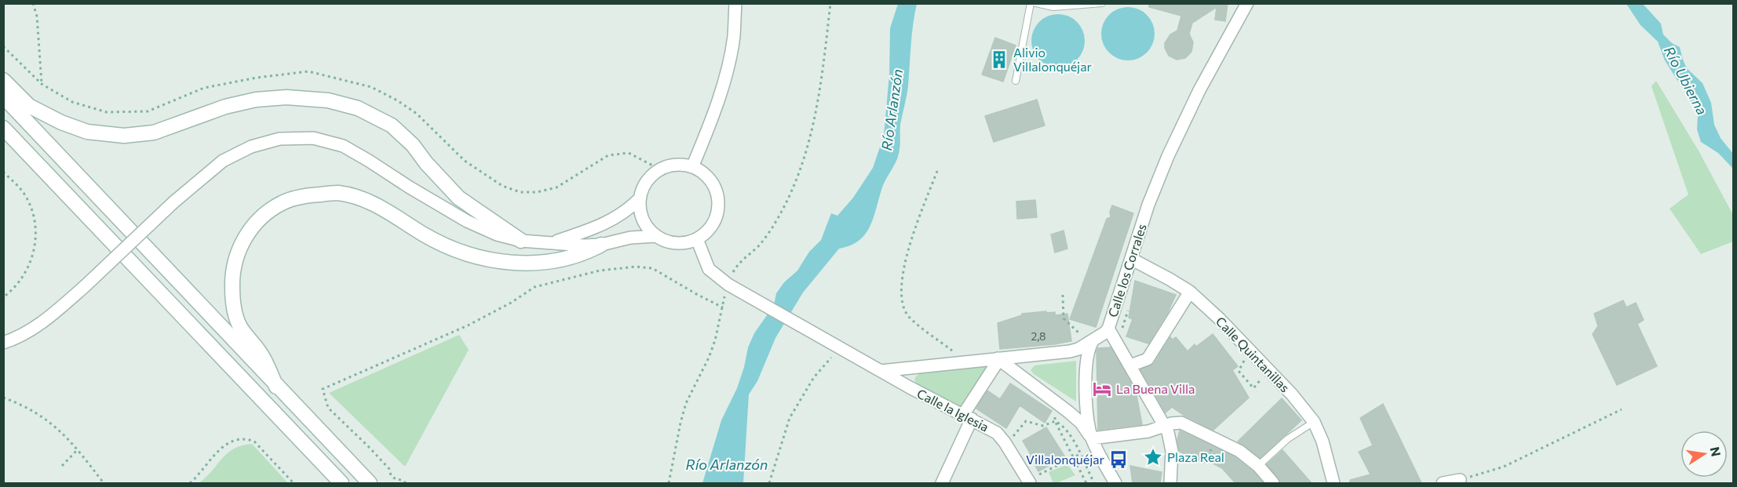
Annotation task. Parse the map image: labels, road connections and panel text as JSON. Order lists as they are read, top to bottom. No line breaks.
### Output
{"streets":{"street":["Calle los Corrales","Calle Quintanillas","Calle la Iglesia"]},"crossings":[["Calle los Corrales","Calle Quintanillas"]],"water":["Río Ubierna","Río Arlanzón"],"places":{"building":["Alivio Villalonquéjar"],"hotel":["La Buena Villa"],"place":["Plaza Real"],"bus stop":["Villalonquéjar"]},"house_numbers":["2,8"],"north":"right"}
